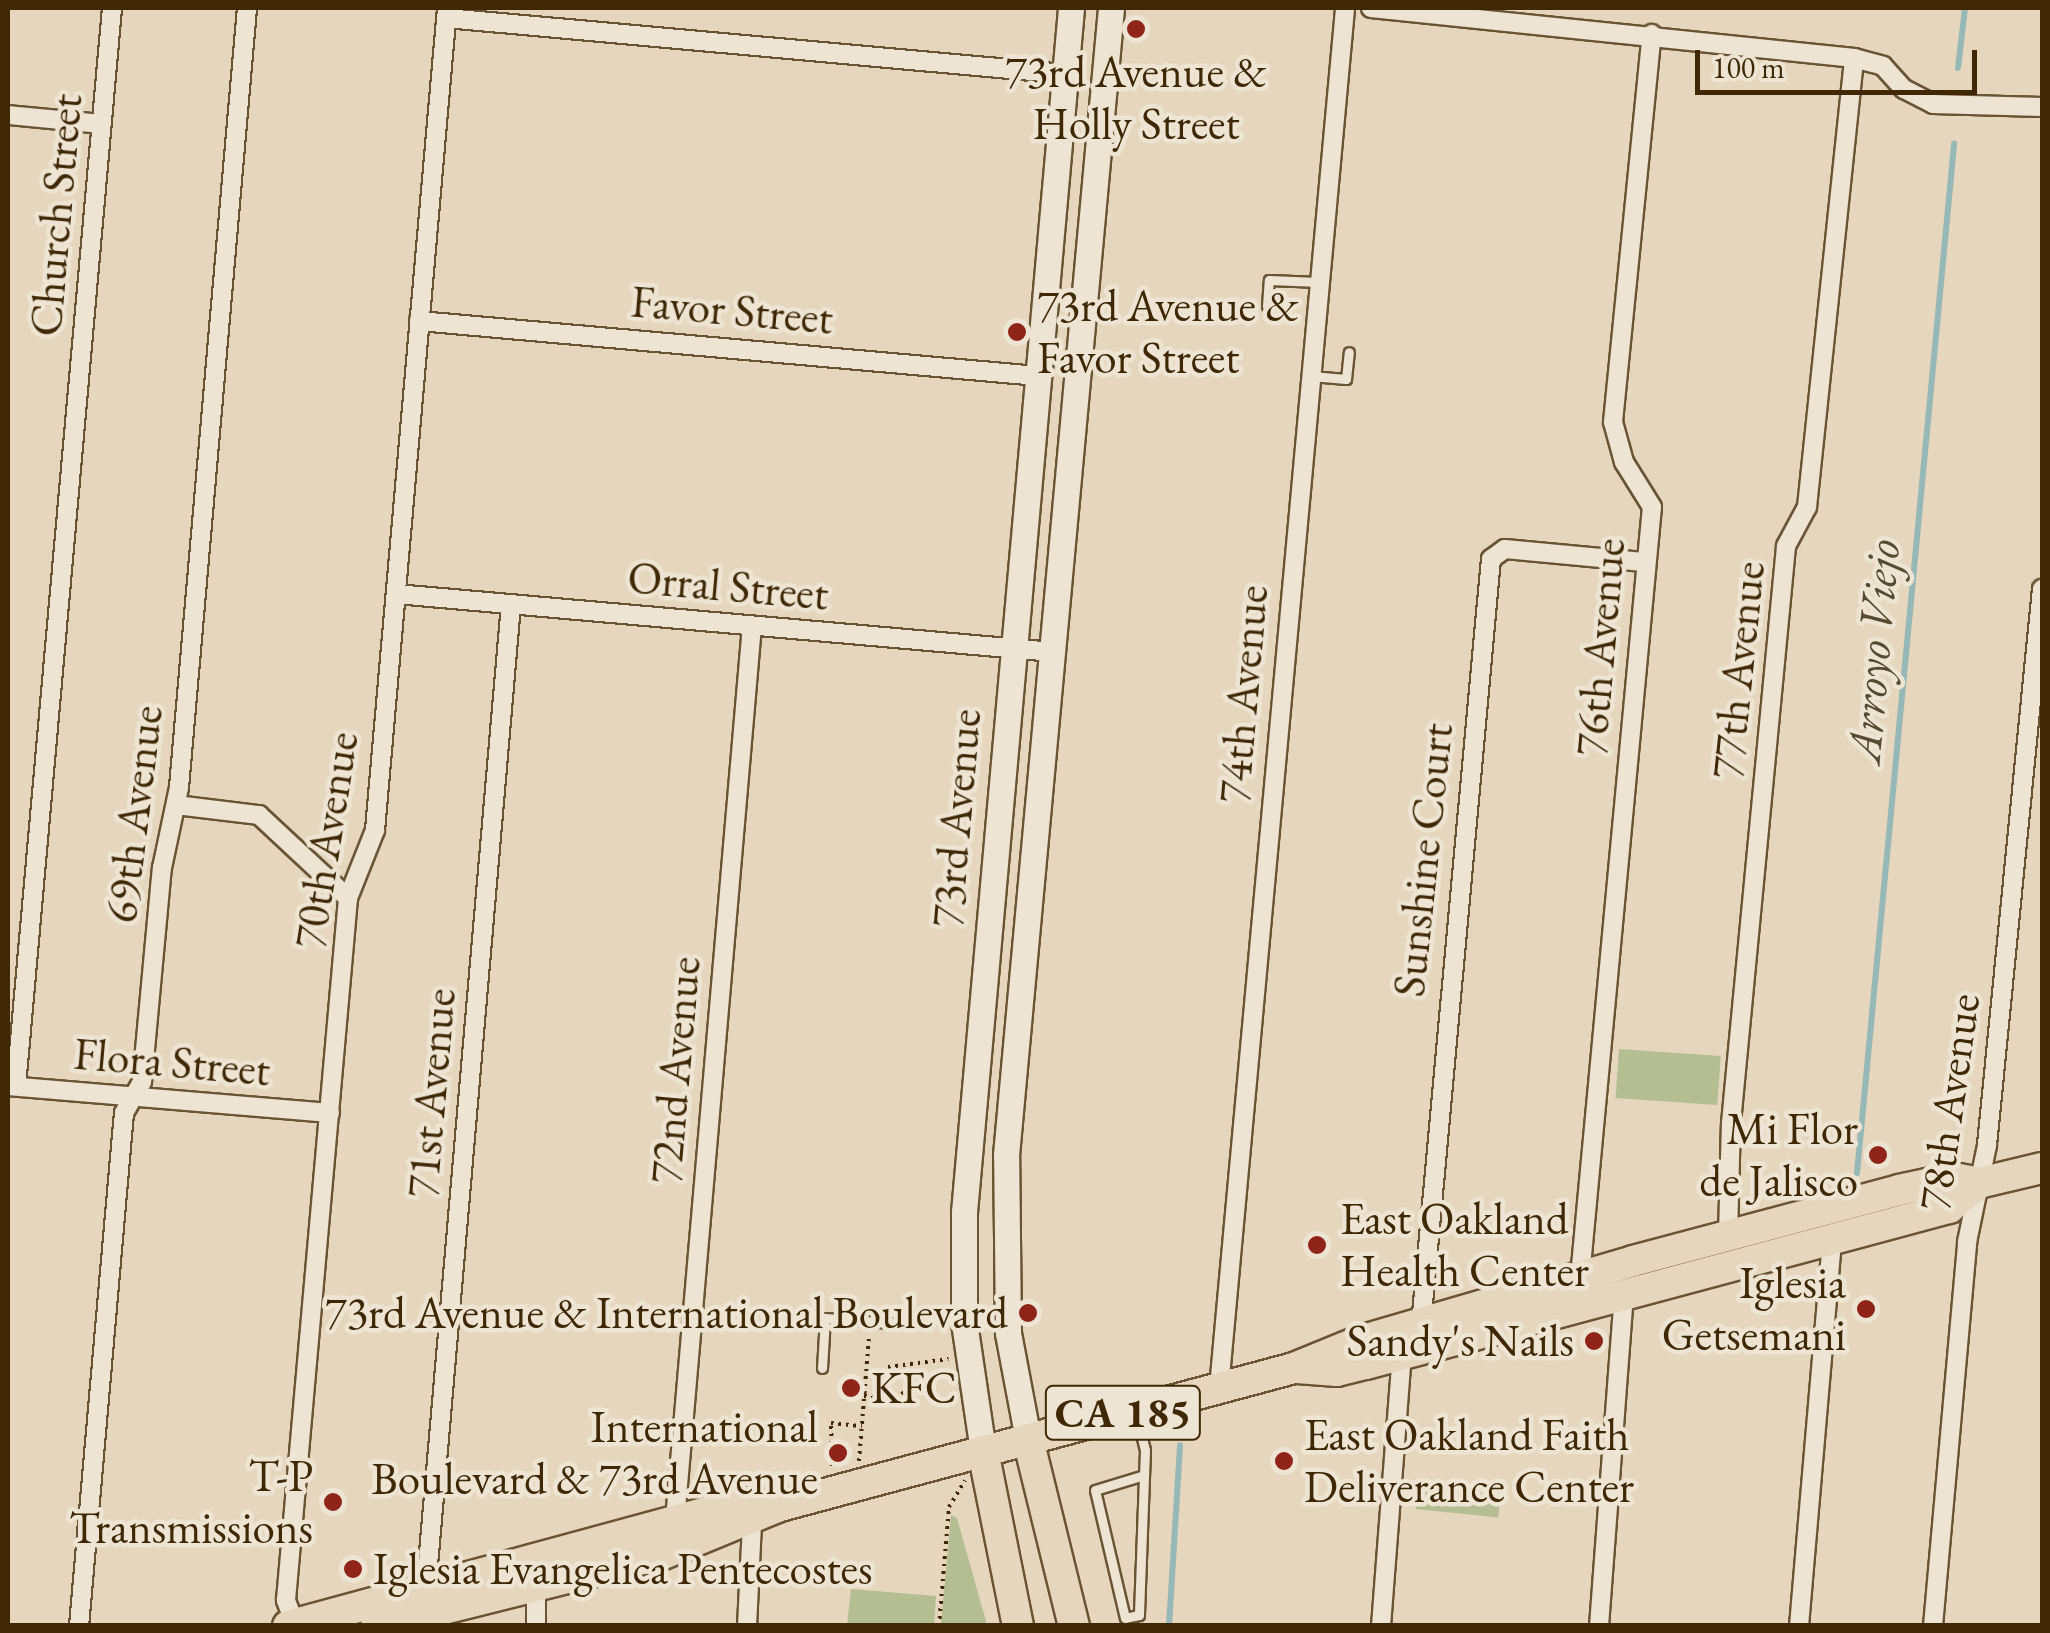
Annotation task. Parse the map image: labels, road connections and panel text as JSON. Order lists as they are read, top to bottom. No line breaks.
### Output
{"streets":{"main road":["73rd Avenue","CA 185"],"street":["Church Street","Favor Street","Orral Street","76th Avenue","77th Avenue","74th Avenue","69th Avenue","70th Avenue","Sunshine Court","Flora Street","72nd Avenue","71st Avenue","78th Avenue"]},"crossings":[["Church Street","Flora Street"],["Favor Street","73rd Avenue"],["Favor Street","70th Avenue"],["Orral Street","73rd Avenue"],["Orral Street","70th Avenue"],["Orral Street","72nd Avenue"],["Orral Street","71st Avenue"],["76th Avenue","Sunshine Court"],["76th Avenue","CA 185"],["77th Avenue","CA 185"],["74th Avenue","CA 185"],["69th Avenue","Flora Street"],["73rd Avenue","CA 185"],["70th Avenue","Flora Street"],["70th Avenue","CA 185"],["Sunshine Court","CA 185"],["72nd Avenue","CA 185"],["71st Avenue","CA 185"],["78th Avenue","CA 185"]],"water":["Arroyo Viejo"],"places":["73rd Avenue & Holly Street","73rd Avenue & Favor Street","Mi Flor de Jalisco","East Oakland Health Center","Iglesia Getsemani","73rd Avenue & International Boulevard","Sandy's Nails","KFC","International Boulevard & 73rd Avenue","East Oakland Faith Deliverance Center","T-P Transmissions","Iglesia Evangelica Pentecostes"],"scale_bar":"100 m"}
